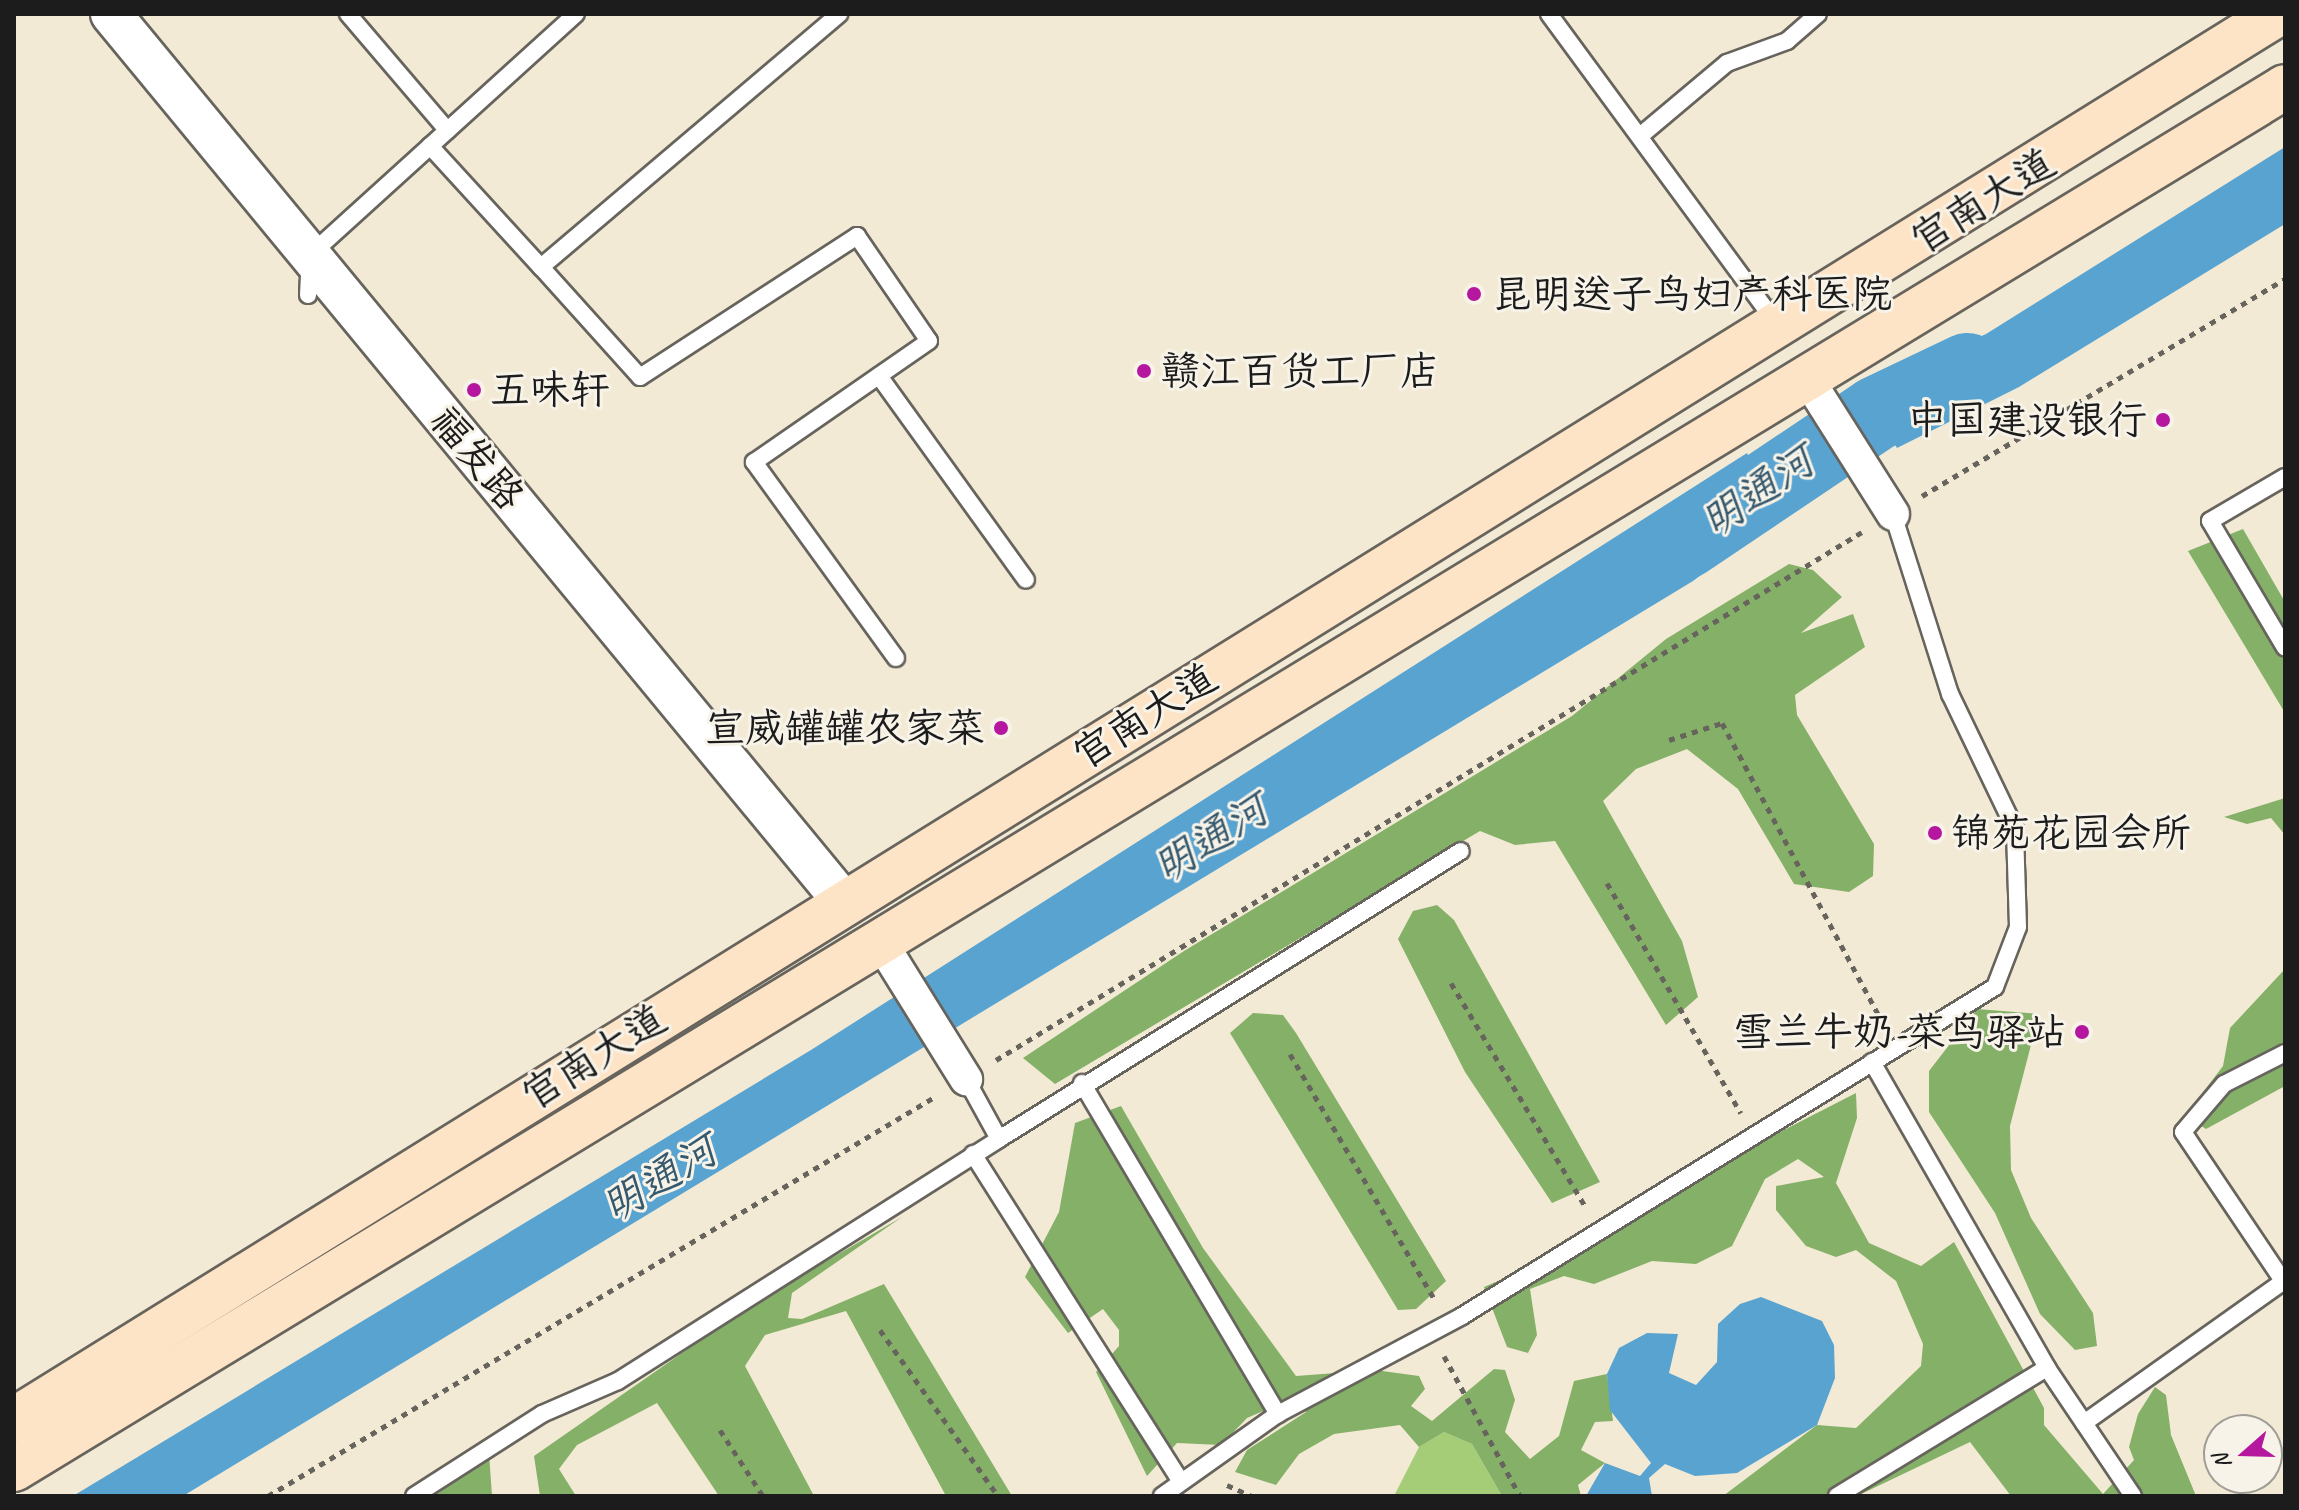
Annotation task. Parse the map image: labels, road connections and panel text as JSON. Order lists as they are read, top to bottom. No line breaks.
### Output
{"streets":{"main road":["官南大道"],"street":["福发路"]},"crossings":[["官南大道","福发路"]],"water":["明通河"],"places":["昆明送子鸟妇产科医院","赣江百货工厂店","五味轩","中国建设银行","宣威罐罐农家菜","锦苑花园会所","雪兰牛奶-菜鸟驿站"],"north":"left"}
